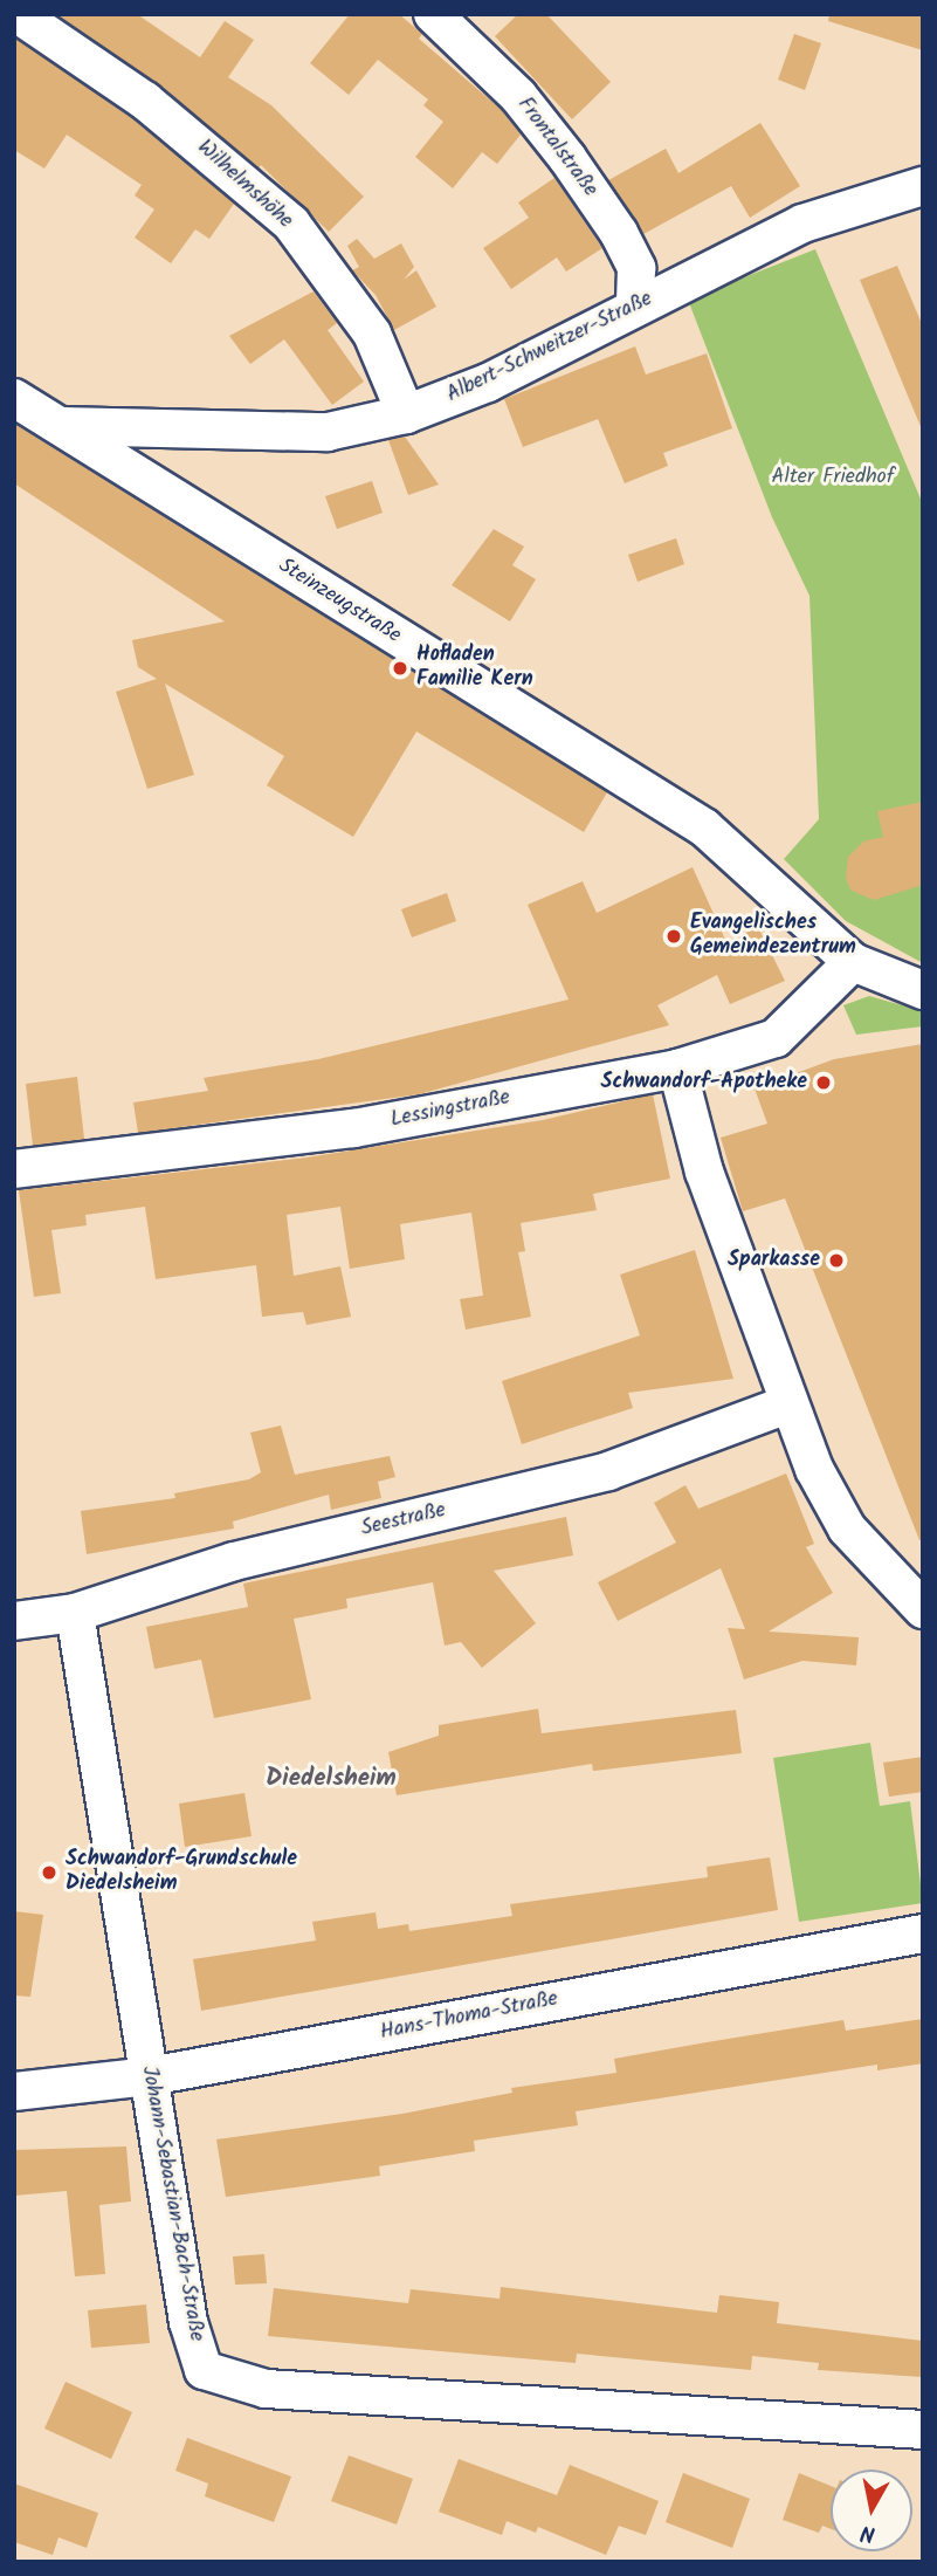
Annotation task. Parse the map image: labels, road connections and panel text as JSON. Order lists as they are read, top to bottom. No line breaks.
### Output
{"streets":{"street":["Frontalstraße","Wilhelmshöhe","Albert-Schweitzer-Straße","Steinzeugstraße","Lessingstraße","Seestraße","Hans-Thoma-Straße","Johann-Sebastian-Bach-Straße"]},"crossings":[["Frontalstraße","Albert-Schweitzer-Straße"],["Wilhelmshöhe","Albert-Schweitzer-Straße"],["Albert-Schweitzer-Straße","Steinzeugstraße"],["Steinzeugstraße","Lessingstraße"],["Seestraße","Johann-Sebastian-Bach-Straße"],["Hans-Thoma-Straße","Johann-Sebastian-Bach-Straße"]],"districts":["Diedelsheim"],"parks":["Alter Friedhof"],"places":["Hofladen Familie Kern","Evangelisches Gemeindezentrum","Schwandorf-Apotheke","Sparkasse","Schwandorf-Grundschule Diedelsheim"],"north":"bottom"}
